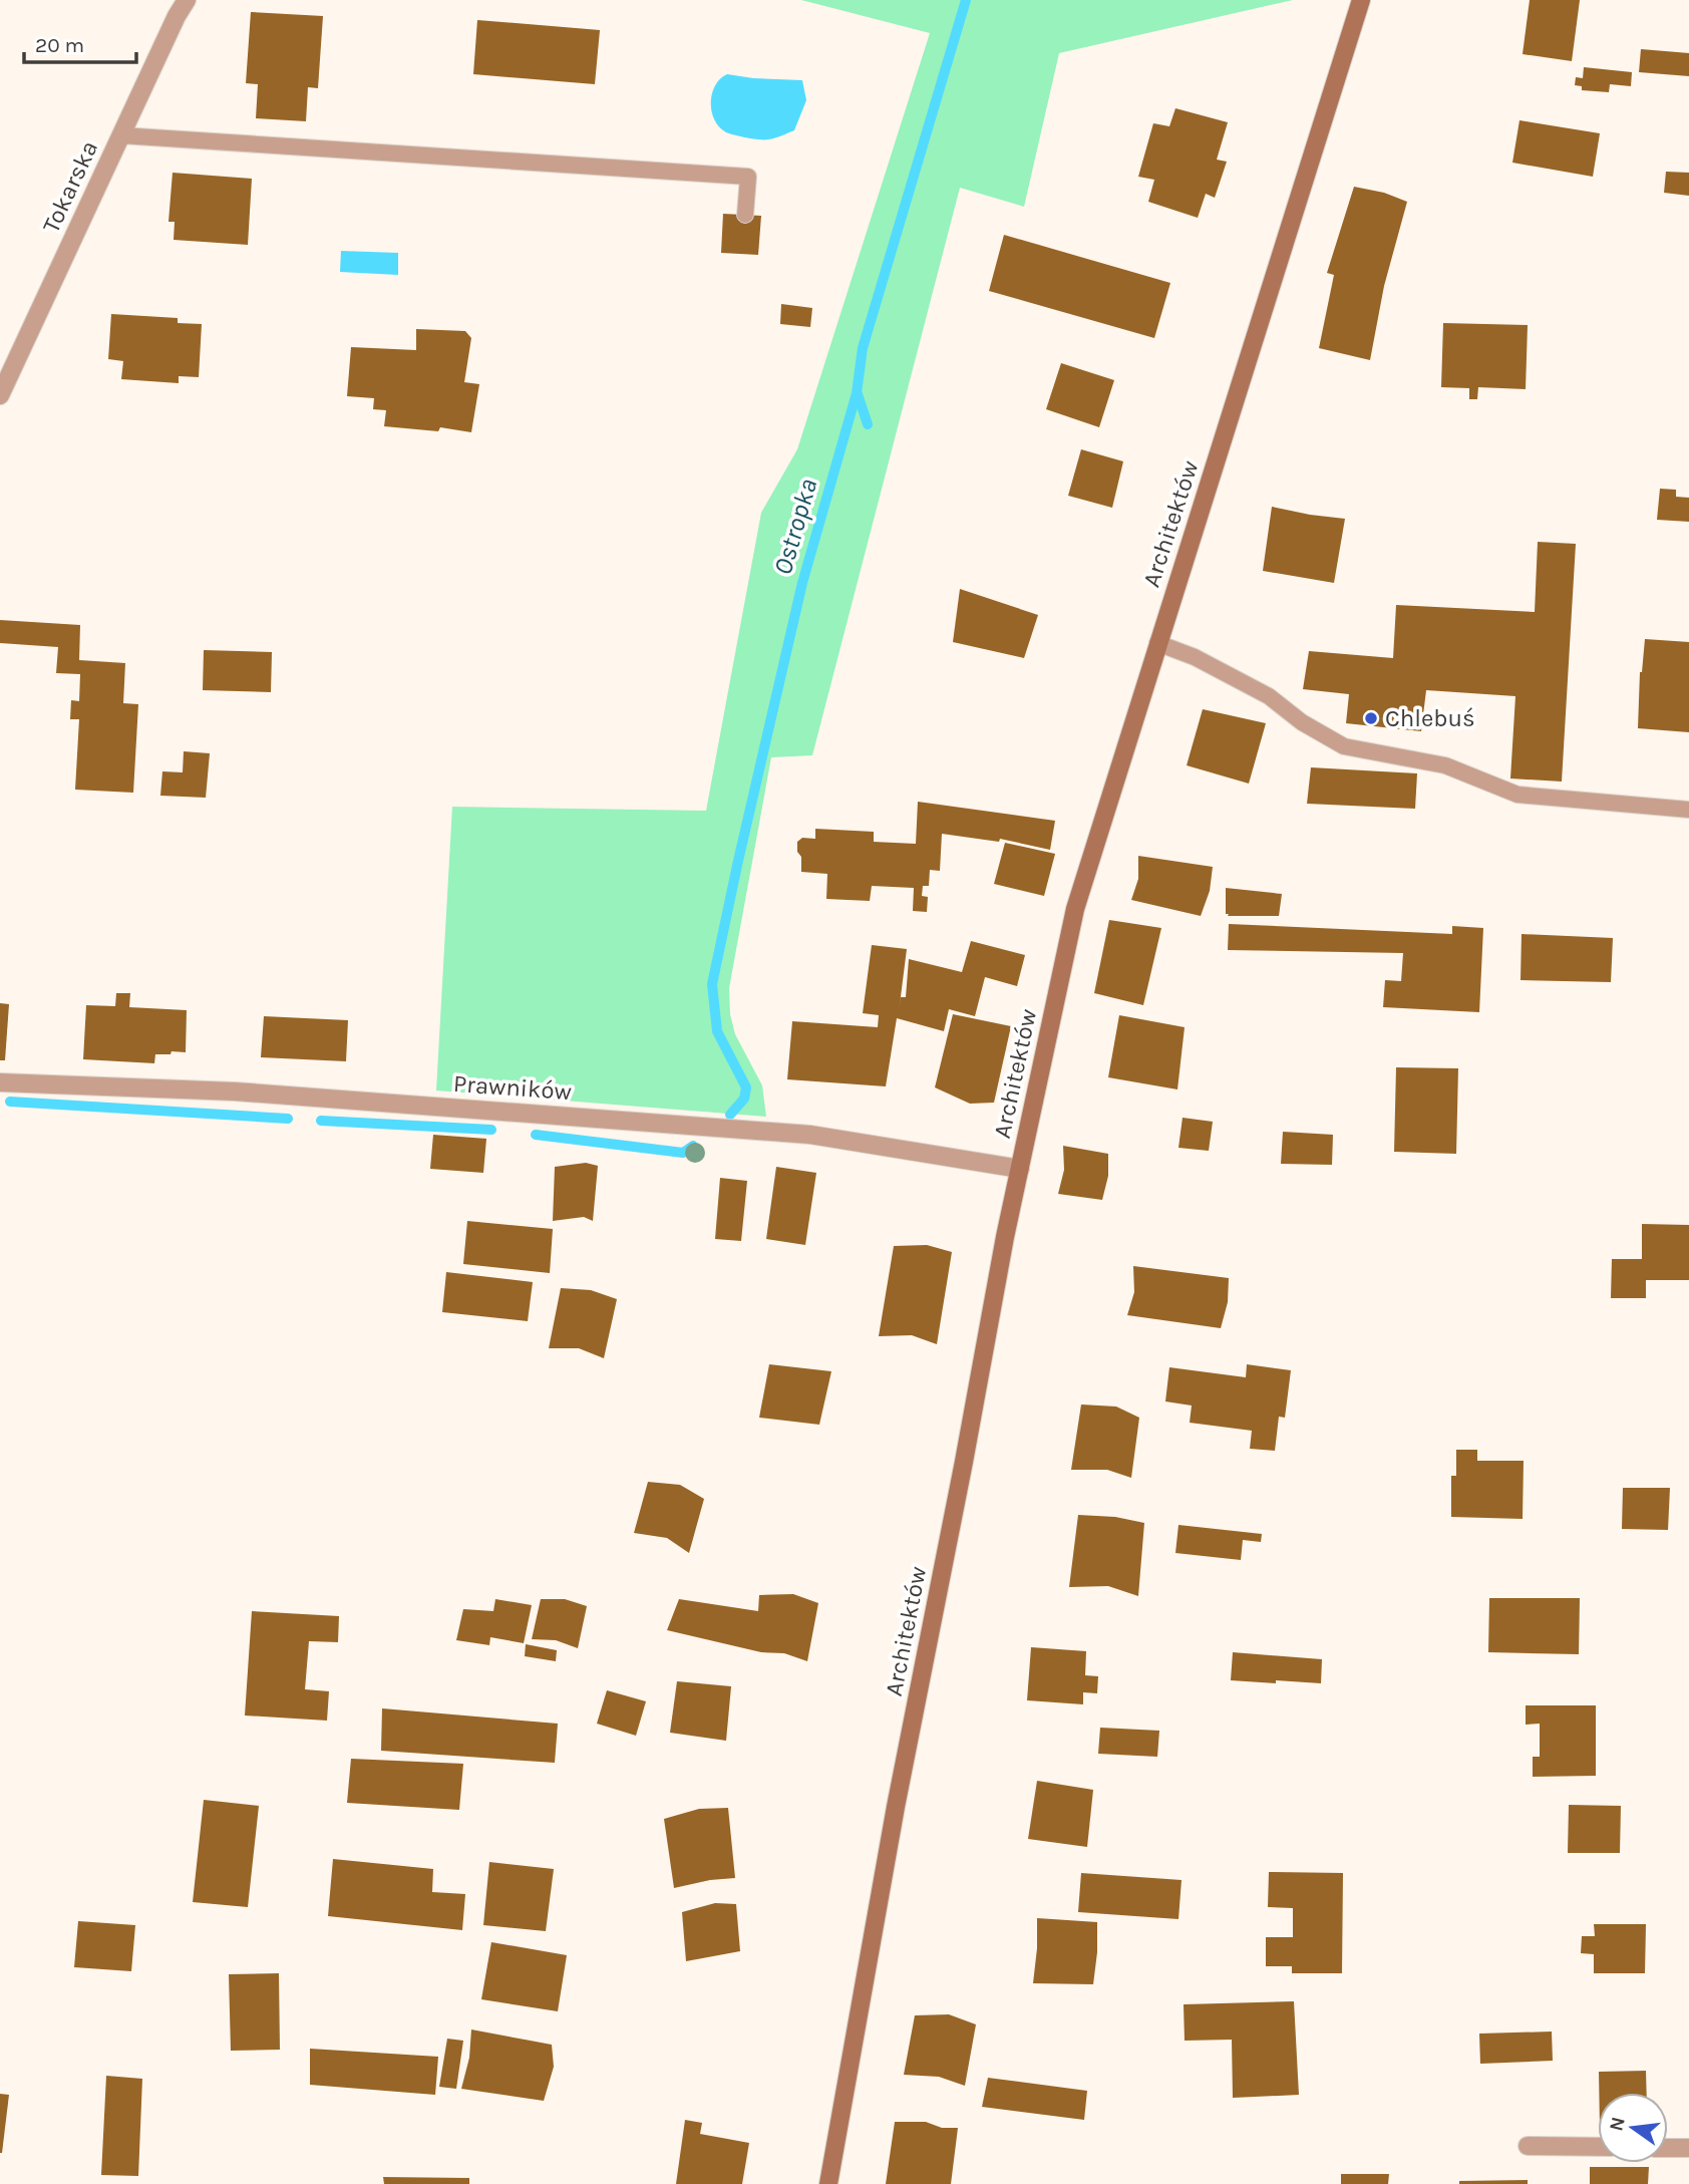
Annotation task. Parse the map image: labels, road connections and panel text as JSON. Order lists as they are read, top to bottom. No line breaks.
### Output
{"streets":{"street":["Tokarska","Architektów","Prawników"]},"crossings":[["Architektów","Prawników"]],"water":["Ostropka"],"places":["Chlebuś"],"scale_bar":"20 m","north":"left"}
